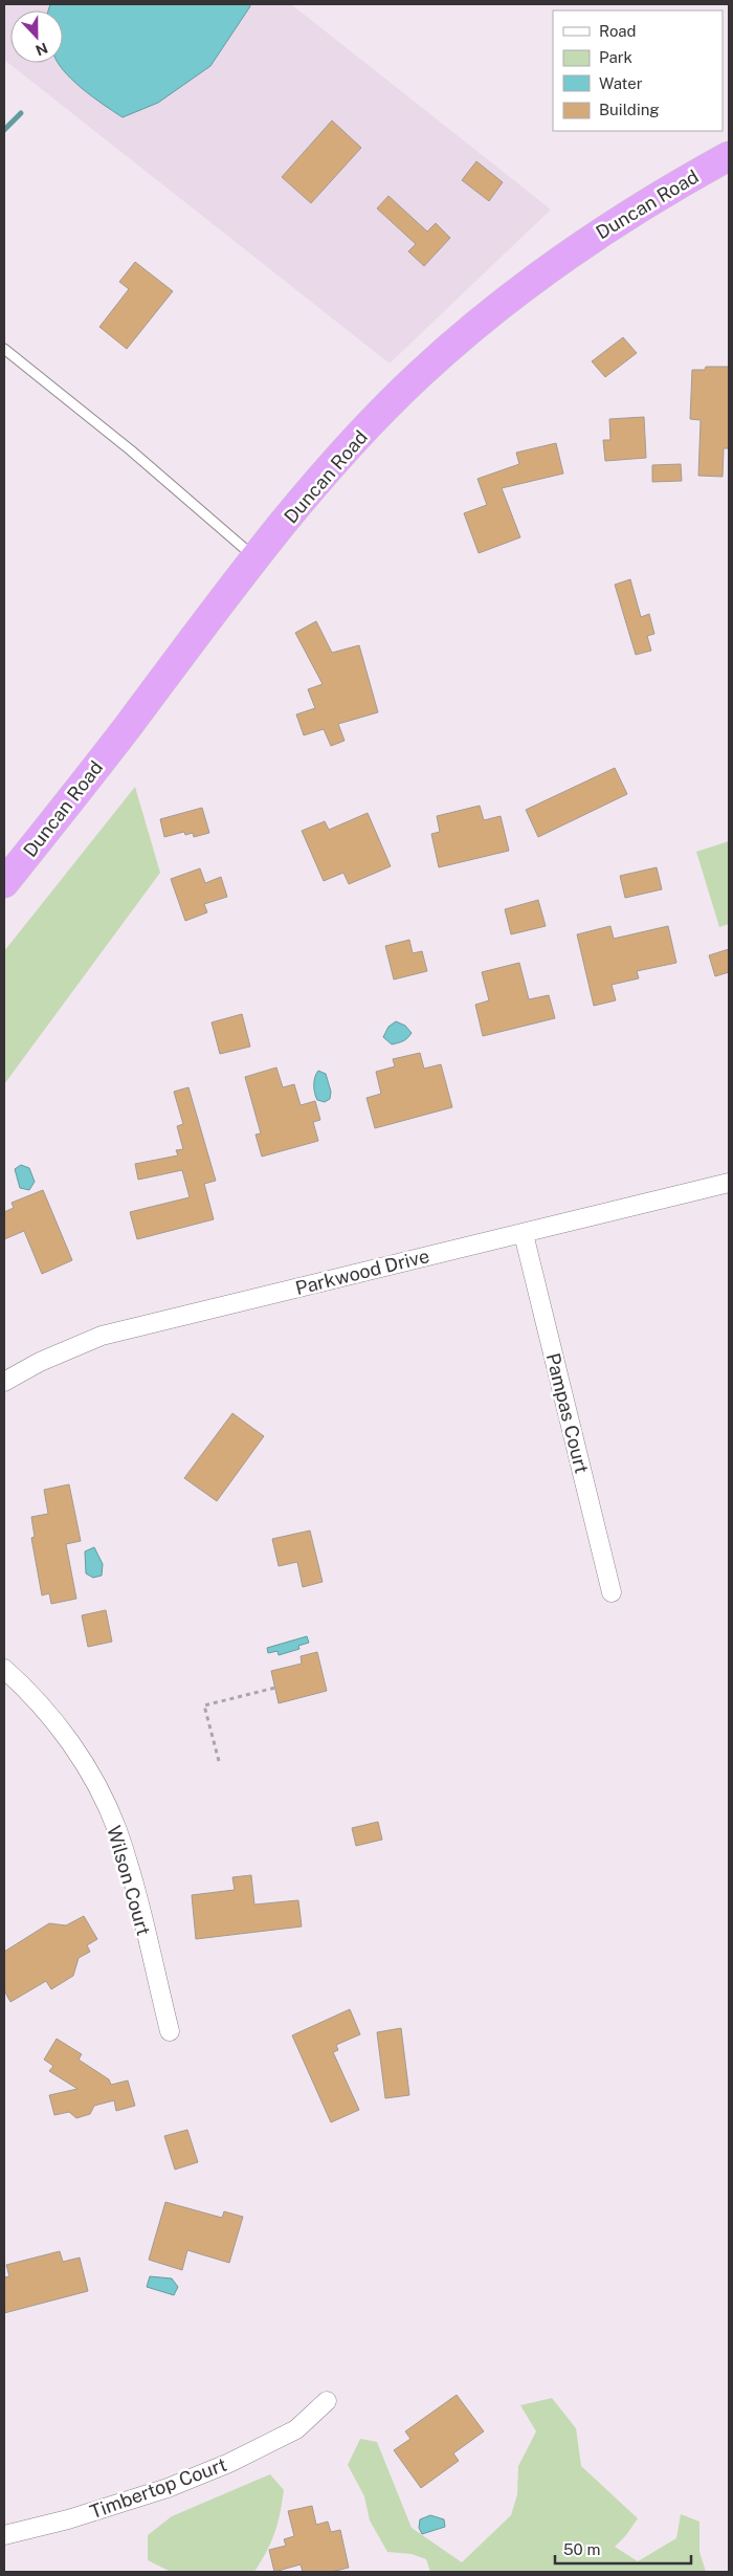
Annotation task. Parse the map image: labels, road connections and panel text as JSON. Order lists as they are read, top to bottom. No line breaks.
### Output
{"streets":{"highway":["Duncan Road"],"street":["Parkwood Drive","Pampas Court","Wilson Court","Timbertop Court"]},"crossings":[["Parkwood Drive","Pampas Court"]],"legend":["Road","Park","Water","Building"],"scale_bar":"50 m","north":"bottom"}
